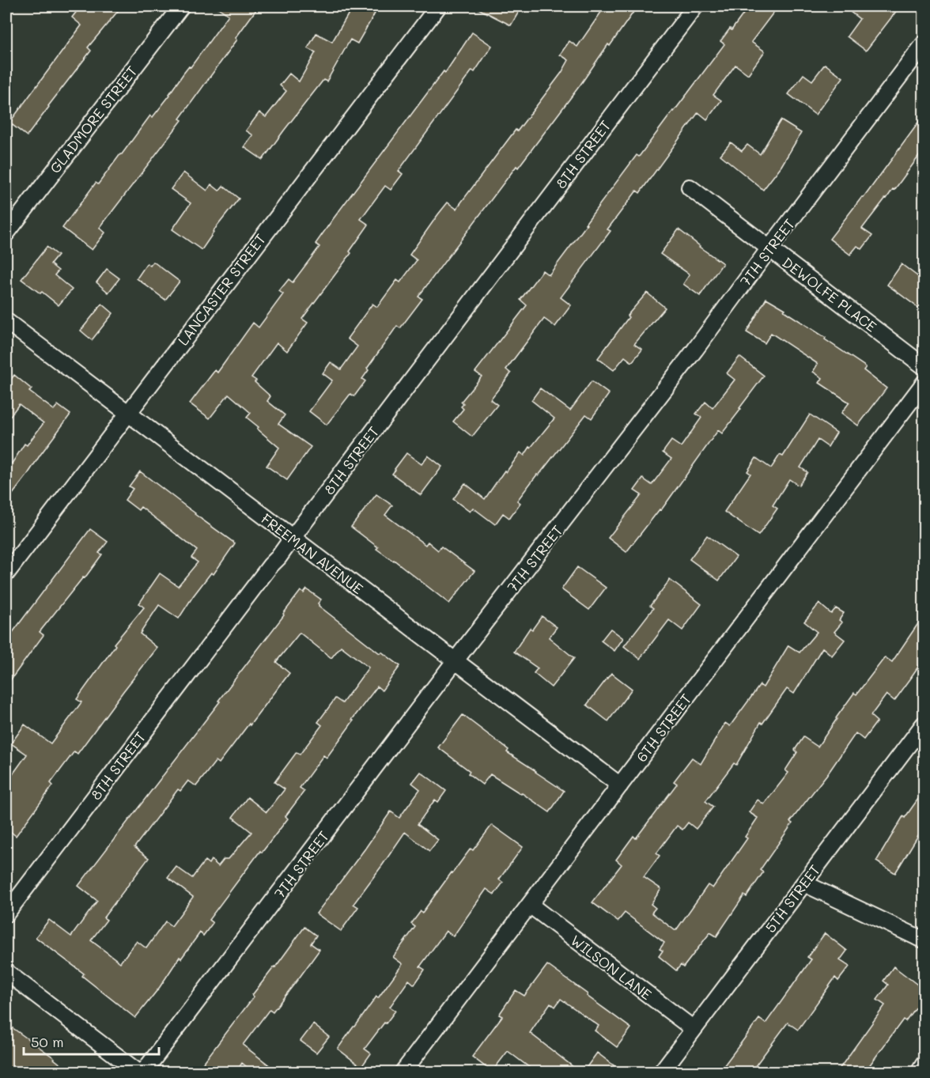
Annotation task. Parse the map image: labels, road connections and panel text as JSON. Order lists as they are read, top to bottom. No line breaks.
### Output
{"streets":{"street":["GLADMORE STREET","8TH STREET","7TH STREET","LANCASTER STREET","DEWOLFE PLACE","FREEMAN AVENUE","6TH STREET","5TH STREET","WILSON LANE"]},"crossings":[["8TH STREET","FREEMAN AVENUE"],["7TH STREET","DEWOLFE PLACE"],["7TH STREET","FREEMAN AVENUE"],["LANCASTER STREET","FREEMAN AVENUE"],["FREEMAN AVENUE","6TH STREET"],["6TH STREET","WILSON LANE"],["5TH STREET","WILSON LANE"]],"scale_bar":"50 m"}
